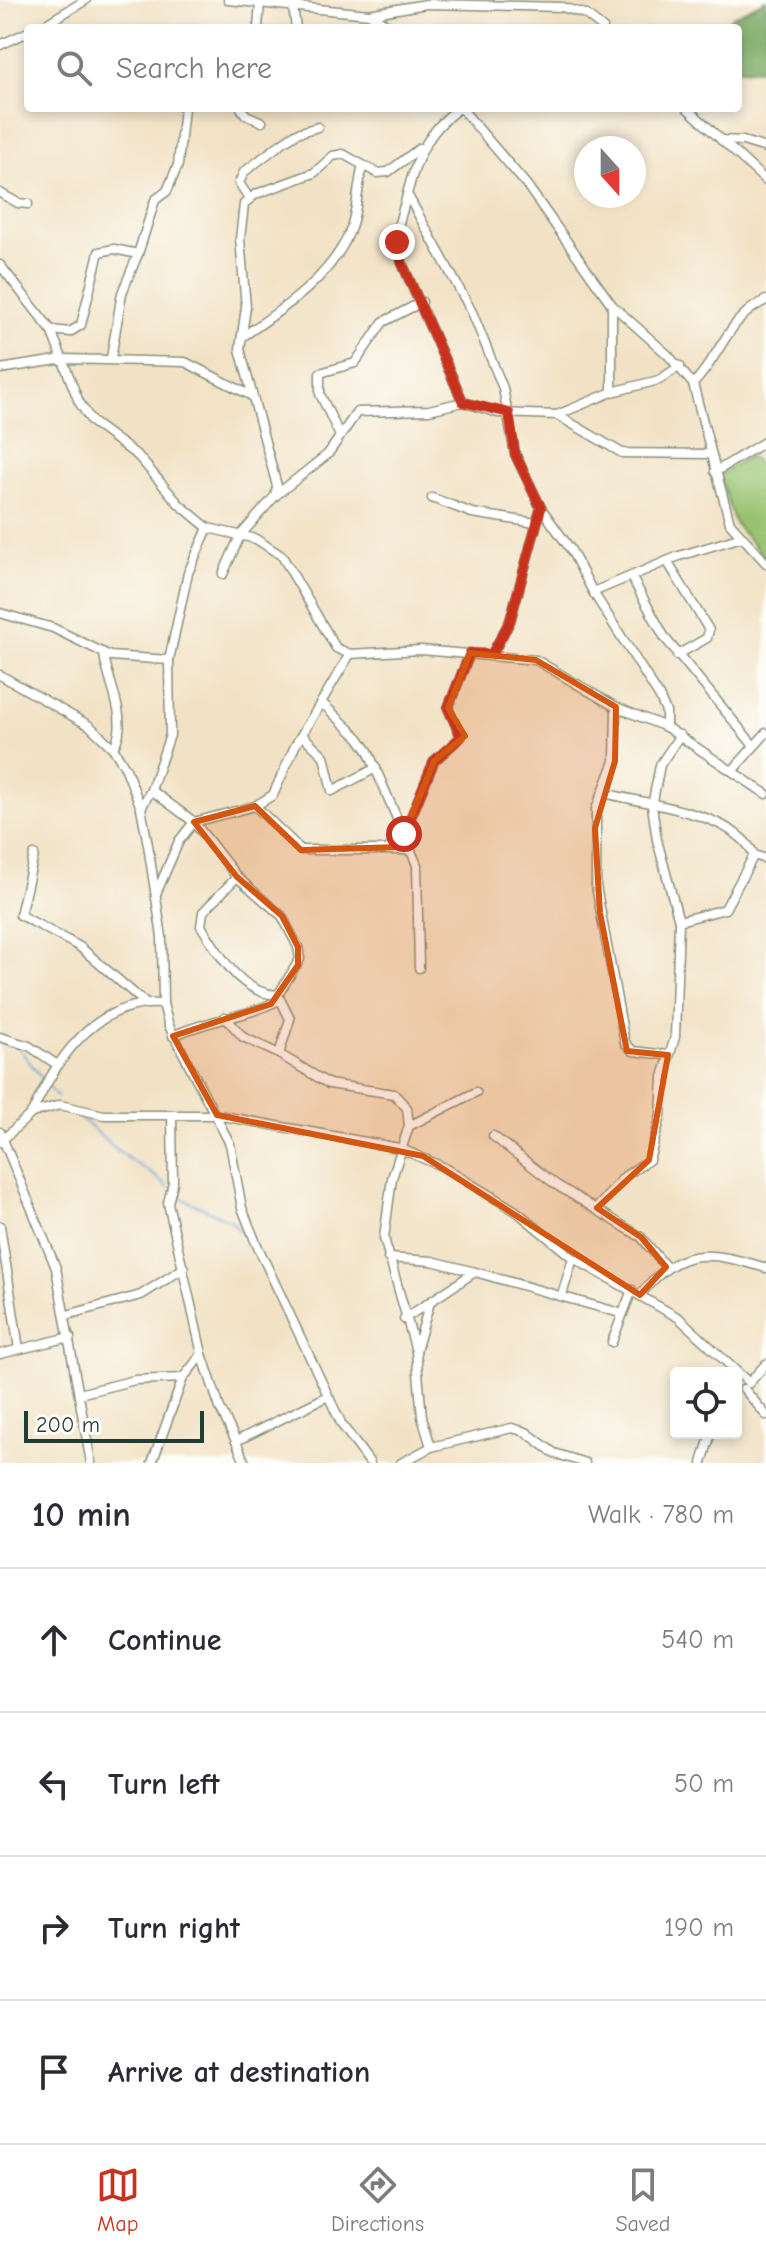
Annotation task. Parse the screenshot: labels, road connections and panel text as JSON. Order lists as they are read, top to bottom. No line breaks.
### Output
{"scale_bar":"200 m","north":"bottom","page":{"search":"Search here","scale":"200 m","heading":["10 min","Walk · 780 m"],"list":[["Continue","540 m"],["Turn left","50 m"],["Turn right","190 m"],"Arrive at destination"],"nav":["Map","Directions","Saved"]}}
